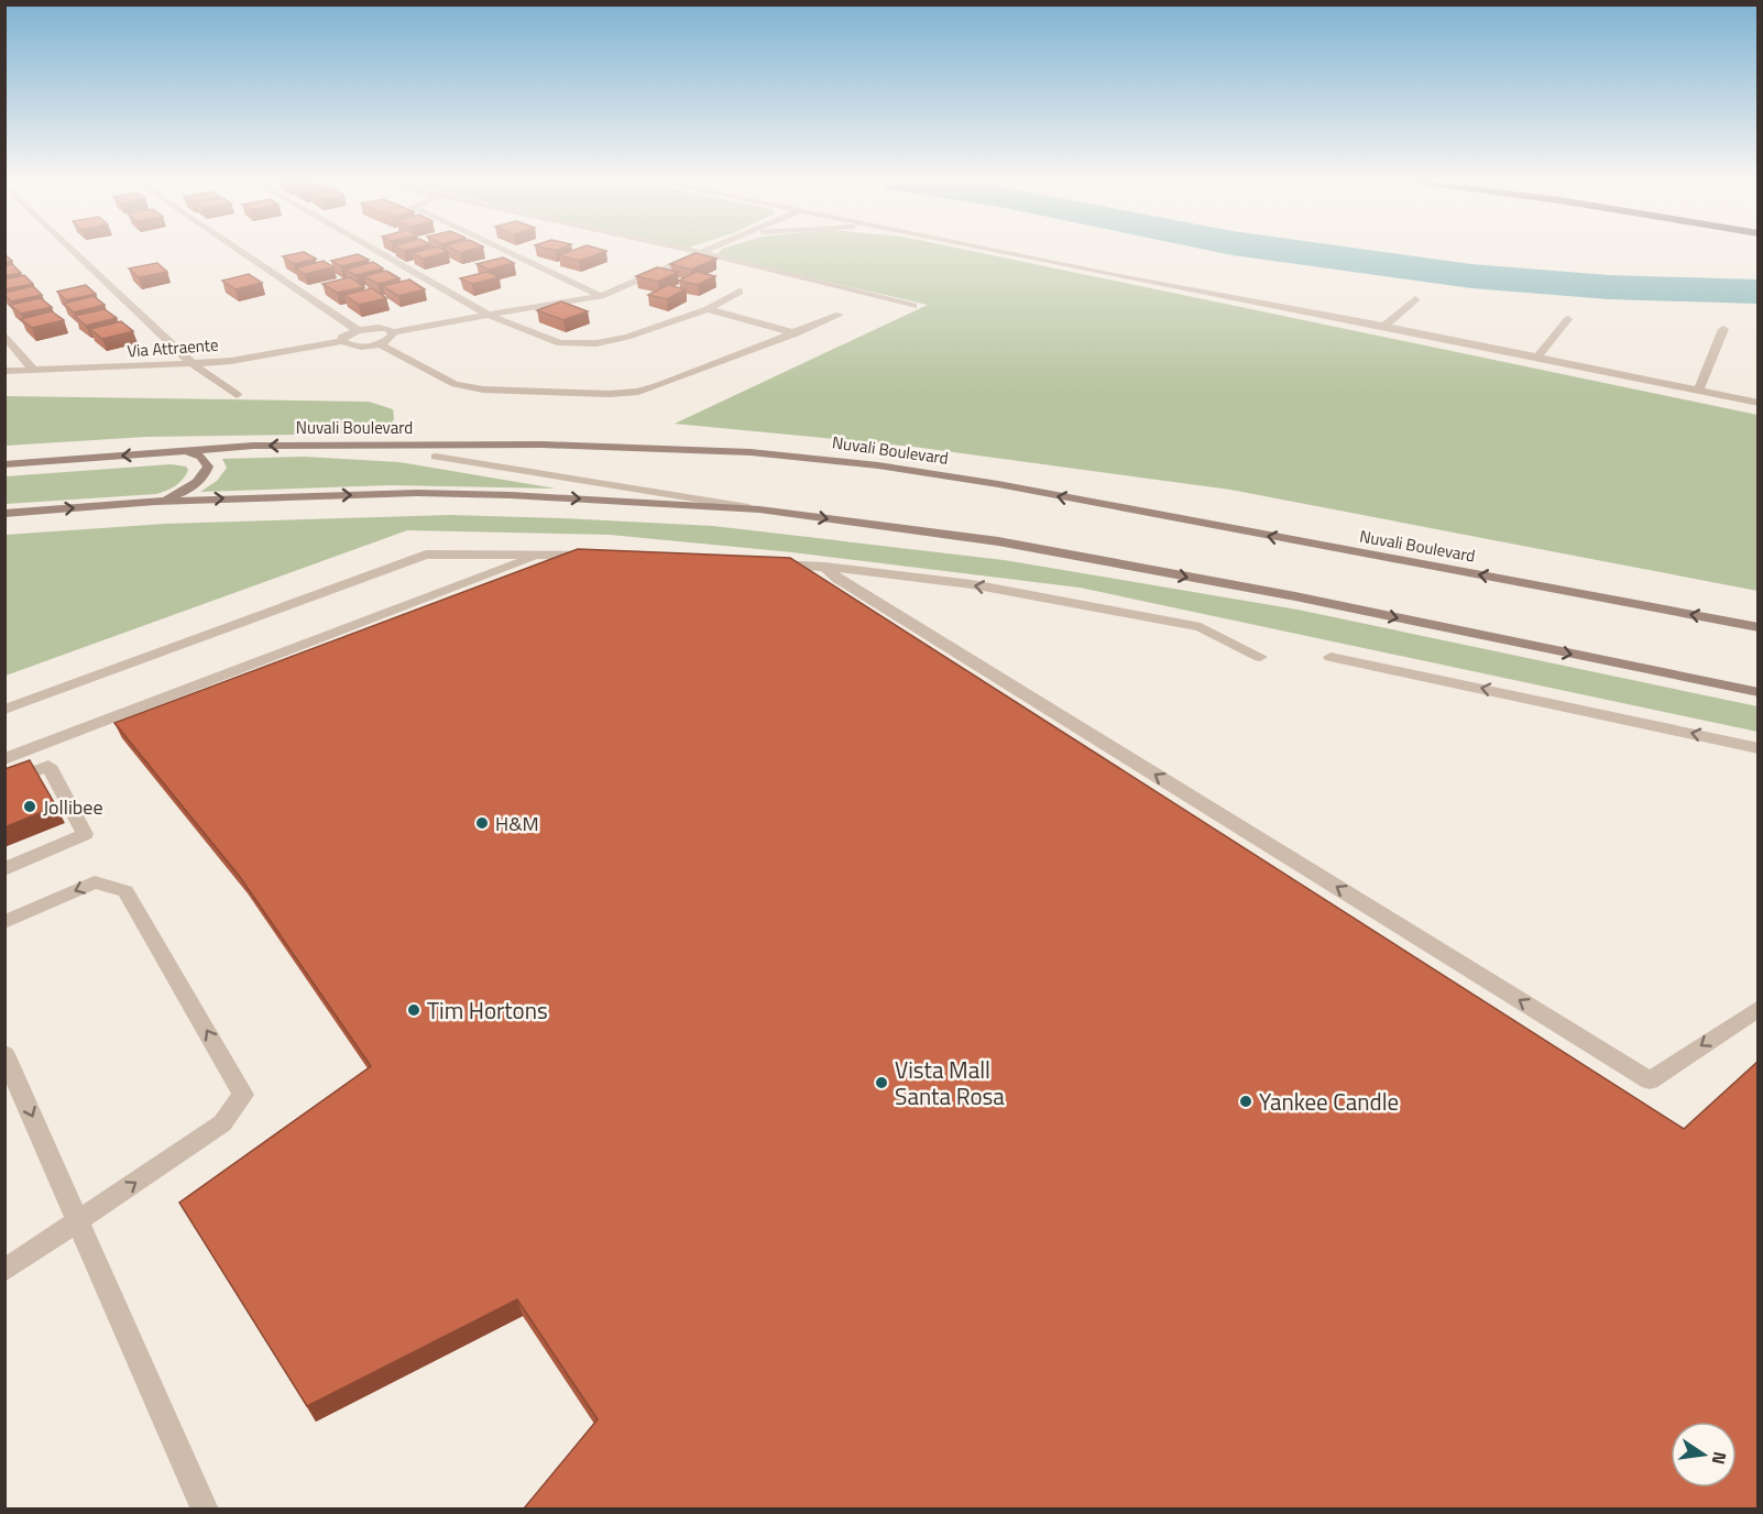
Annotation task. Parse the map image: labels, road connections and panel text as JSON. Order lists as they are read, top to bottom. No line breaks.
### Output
{"streets":{"main road":["Nuvali Boulevard"],"street":["Via Attraente"]},"places":["Jollibee","H&M","Tim Hortons","Vista Mall Santa Rosa","Yankee Candle"],"north":"right"}
